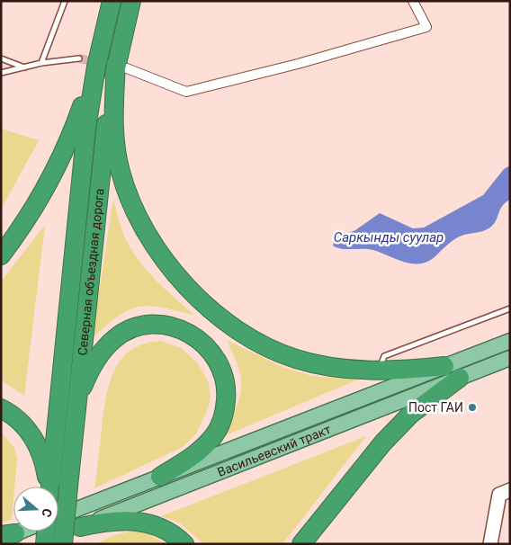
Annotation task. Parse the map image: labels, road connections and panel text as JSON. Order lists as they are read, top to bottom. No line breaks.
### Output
{"streets":{"highway":["Северная объездная дорога"],"main road":["Васильевский тракт"]},"water":["Саркынды суулар"],"places":["Пост ГАИ"],"north":"right"}
